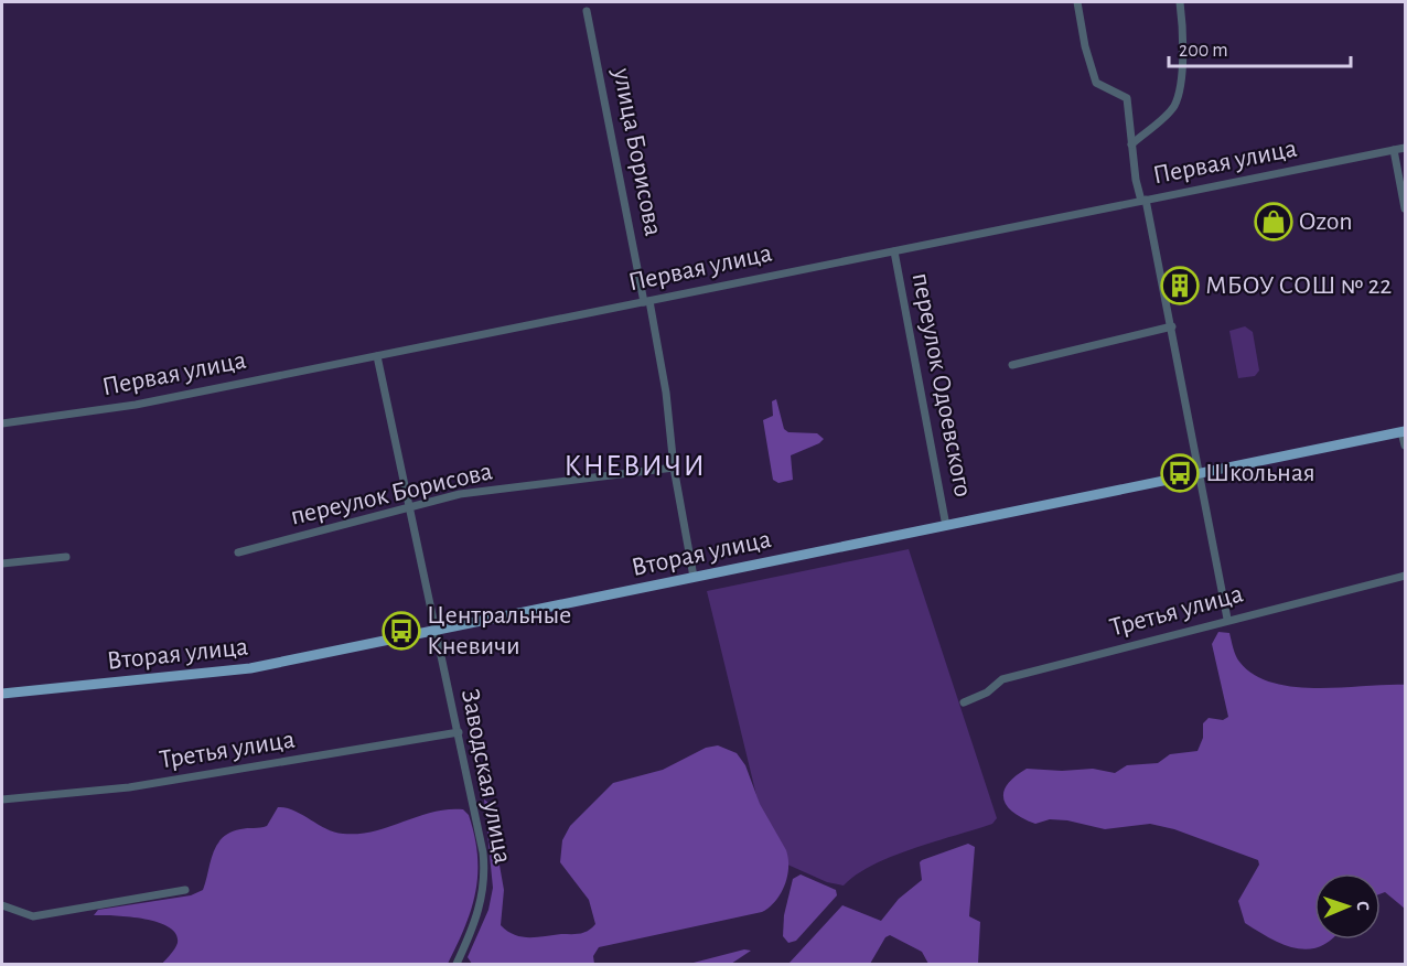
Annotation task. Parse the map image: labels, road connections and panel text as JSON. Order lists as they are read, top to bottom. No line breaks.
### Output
{"streets":{"main road":["Вторая улица"],"street":["улица Борисова","Первая улица","переулок Одоевского","переулок Борисова","Третья улица","Заводская улица"]},"crossings":[["улица Борисова","Первая улица"],["Первая улица","переулок Одоевского"],["Первая улица","Заводская улица"],["переулок Одоевского","Вторая улица"],["переулок Борисова","Заводская улица"],["Вторая улица","Заводская улица"],["Третья улица","Заводская улица"]],"districts":["КНЕВИЧИ"],"places":{"shop":["Ozon"],"building":["МБОУ СОШ № 22"],"bus stop":["Школьная","Центральные Кневичи"]},"scale_bar":"200 m","north":"right"}
